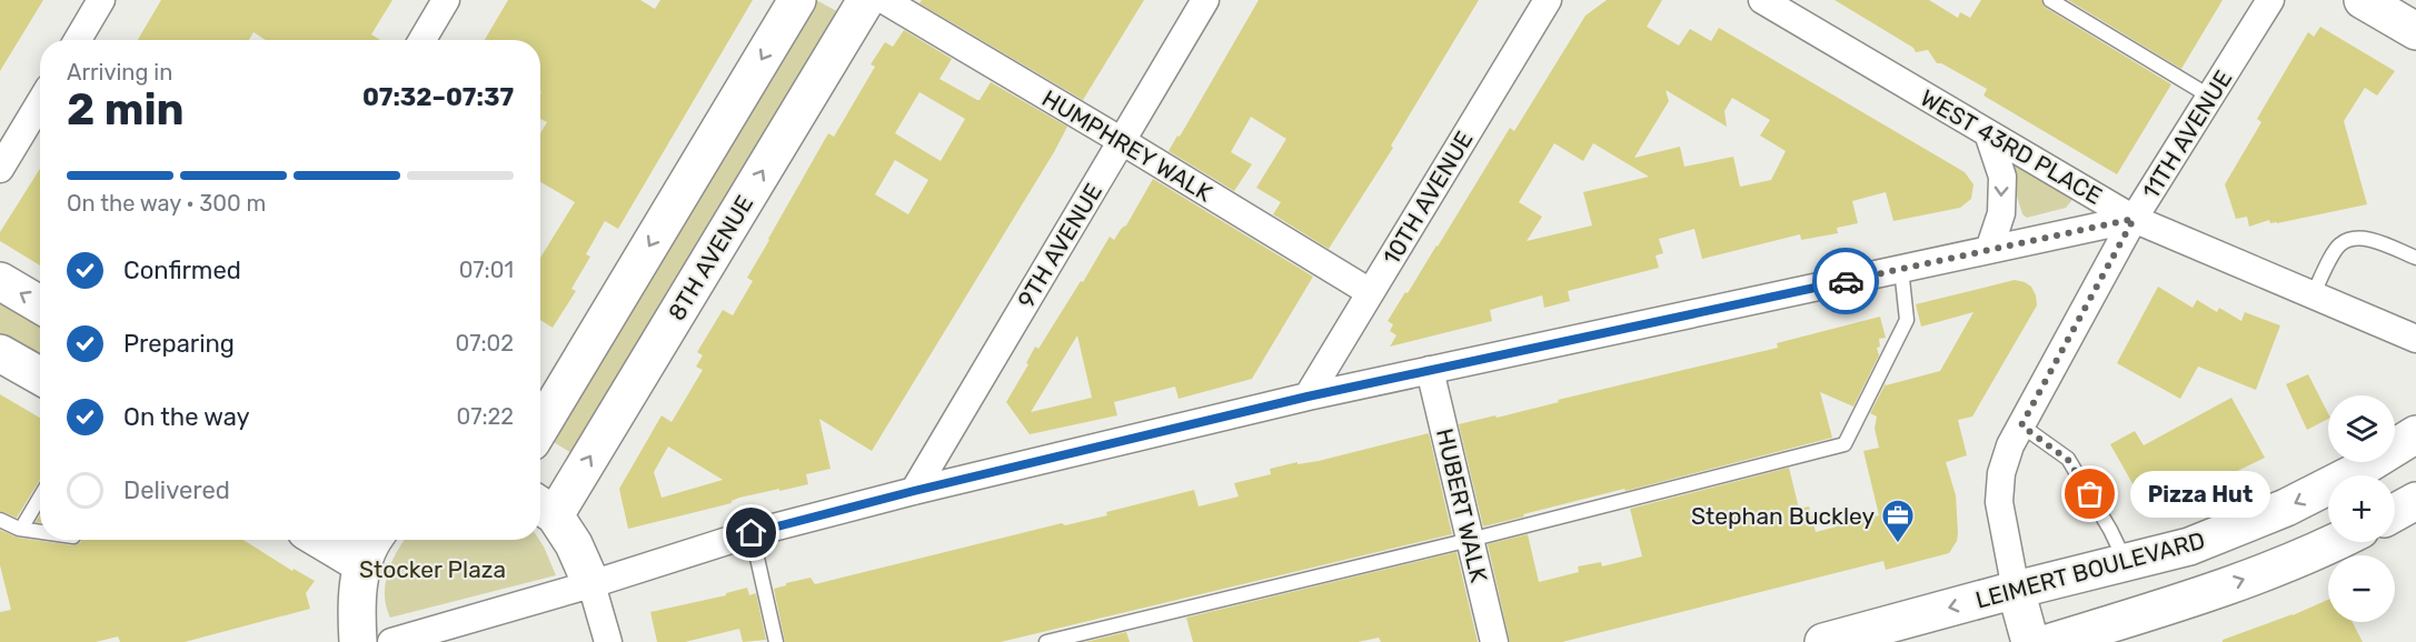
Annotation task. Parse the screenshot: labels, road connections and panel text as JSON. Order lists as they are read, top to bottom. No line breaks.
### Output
{"streets":{"street":["11TH AVENUE","HUMPHREY WALK","WEST 43RD PLACE","10TH AVENUE","9TH AVENUE","8TH AVENUE","HUBERT WALK","LEIMERT BOULEVARD"]},"crossings":[["11TH AVENUE","WEST 43RD PLACE"],["11TH AVENUE","LEIMERT BOULEVARD"],["HUMPHREY WALK","10TH AVENUE"],["HUMPHREY WALK","9TH AVENUE"]],"parks":["Stocker Plaza"],"places":{"other":["Pizza Hut"],"office":["Stephan Buckley"]},"page":{"heading":["2 min","Arriving in","07:32–07:37"],"bar":"On the way · 300 m","list":[["Confirmed","07:01"],["Preparing","07:02"],["On the way","07:22"],"Delivered"],"map_buttons":["+","−"],"bubble":"Pizza Hut"}}
